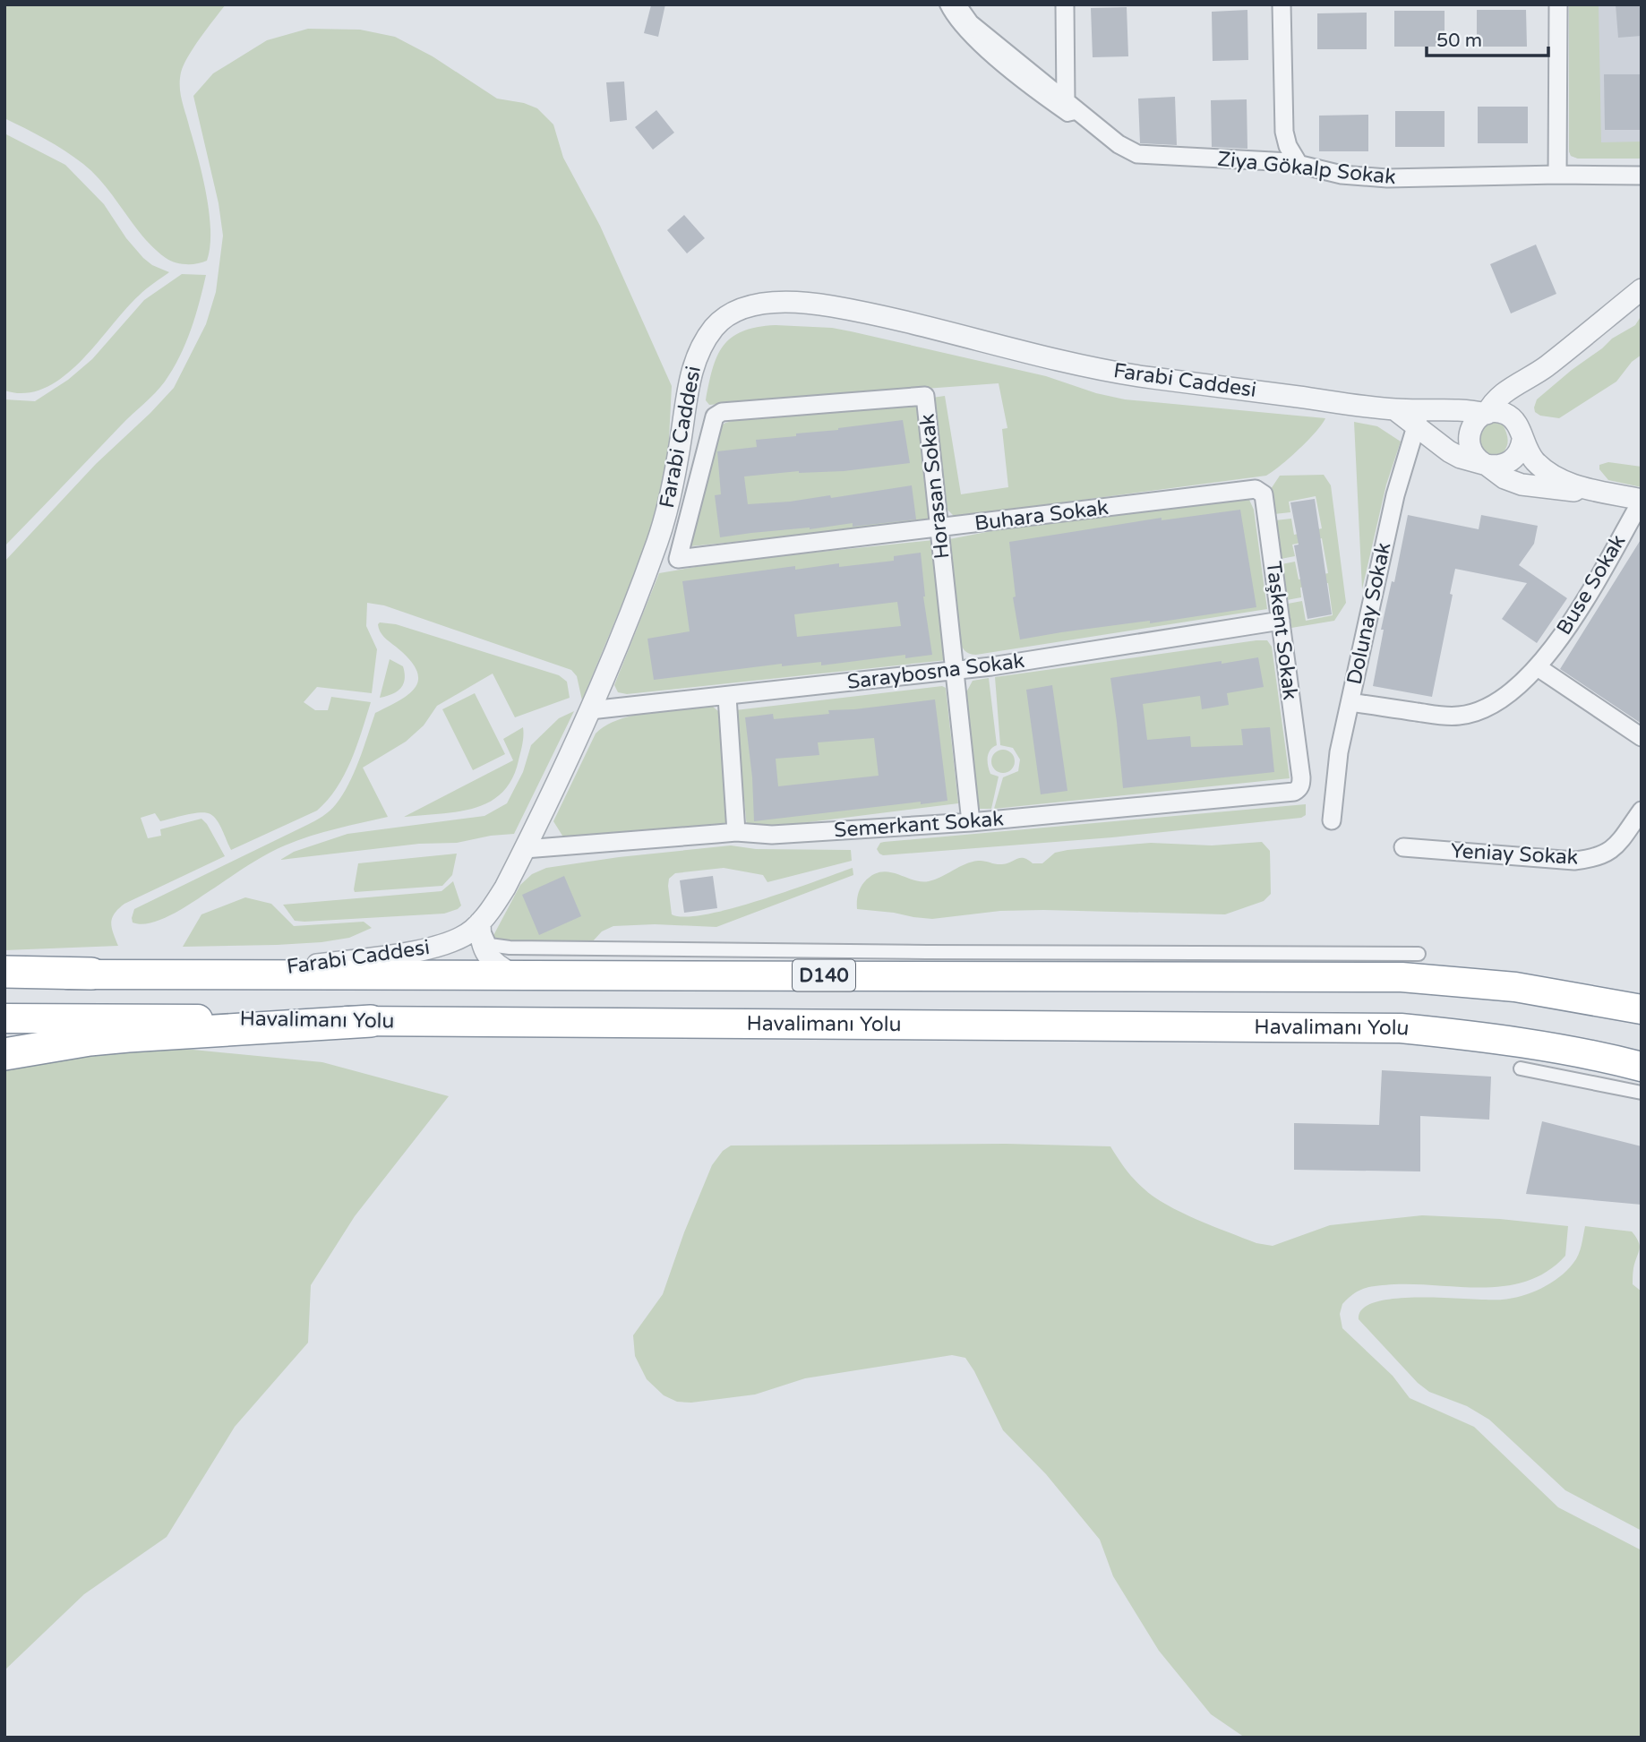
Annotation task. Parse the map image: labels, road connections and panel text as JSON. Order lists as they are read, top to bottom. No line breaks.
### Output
{"streets":{"highway":["D140","Havalimanı Yolu"],"street":["Ziya Gökalp Sokak","Farabi Caddesi","Horasan Sokak","Buhara Sokak","Buse Sokak","Dolunay Sokak","Taşkent Sokak","Saraybosna Sokak","Semerkant Sokak","Yeniay Sokak"]},"crossings":[["Farabi Caddesi","Dolunay Sokak"],["Farabi Caddesi","Saraybosna Sokak"],["Farabi Caddesi","Semerkant Sokak"],["Farabi Caddesi","D140"],["Horasan Sokak","Buhara Sokak"],["Horasan Sokak","Saraybosna Sokak"],["Horasan Sokak","Semerkant Sokak"],["Buhara Sokak","Taşkent Sokak"],["Buse Sokak","Dolunay Sokak"],["Taşkent Sokak","Saraybosna Sokak"],["Taşkent Sokak","Semerkant Sokak"]],"scale_bar":"50 m"}
